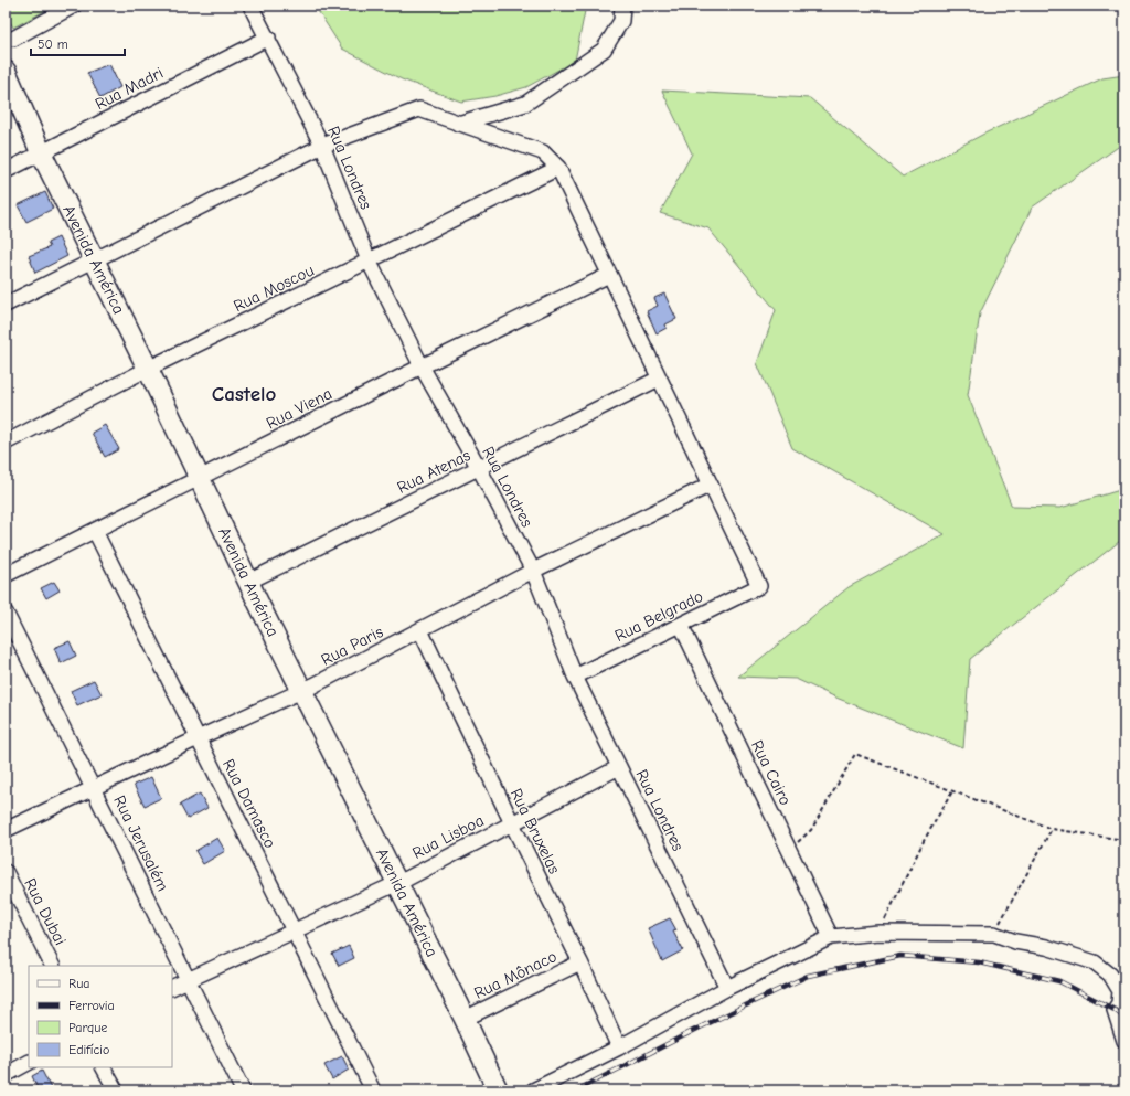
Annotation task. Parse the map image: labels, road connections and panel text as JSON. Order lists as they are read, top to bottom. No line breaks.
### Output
{"streets":{"street":["Rua Madri","Rua Londres","Avenida América","Rua Moscou","Rua Viena","Rua Atenas","Rua Belgrado","Rua Paris","Rua Cairo","Rua Damasco","Rua Bruxelas","Rua Lisboa","Rua Jerusalém","Rua Dubai","Rua Mônaco"]},"crossings":[["Rua Madri","Rua Londres"],["Rua Madri","Avenida América"],["Rua Londres","Rua Moscou"],["Rua Londres","Rua Viena"],["Rua Londres","Rua Atenas"],["Rua Londres","Rua Belgrado"],["Rua Londres","Rua Paris"],["Rua Londres","Rua Lisboa"],["Avenida América","Rua Moscou"],["Avenida América","Rua Viena"],["Avenida América","Rua Atenas"],["Avenida América","Rua Paris"],["Avenida América","Rua Lisboa"],["Avenida América","Rua Mônaco"],["Rua Viena","Rua Damasco"],["Rua Belgrado","Rua Paris"],["Rua Belgrado","Rua Cairo"],["Rua Paris","Rua Damasco"],["Rua Paris","Rua Bruxelas"],["Rua Paris","Rua Jerusalém"],["Rua Damasco","Rua Lisboa"],["Rua Bruxelas","Rua Lisboa"],["Rua Bruxelas","Rua Mônaco"],["Rua Lisboa","Rua Jerusalém"]],"districts":["Castelo"],"legend":["Rua","Ferrovia","Parque","Edifício"],"scale_bar":"50 m"}
